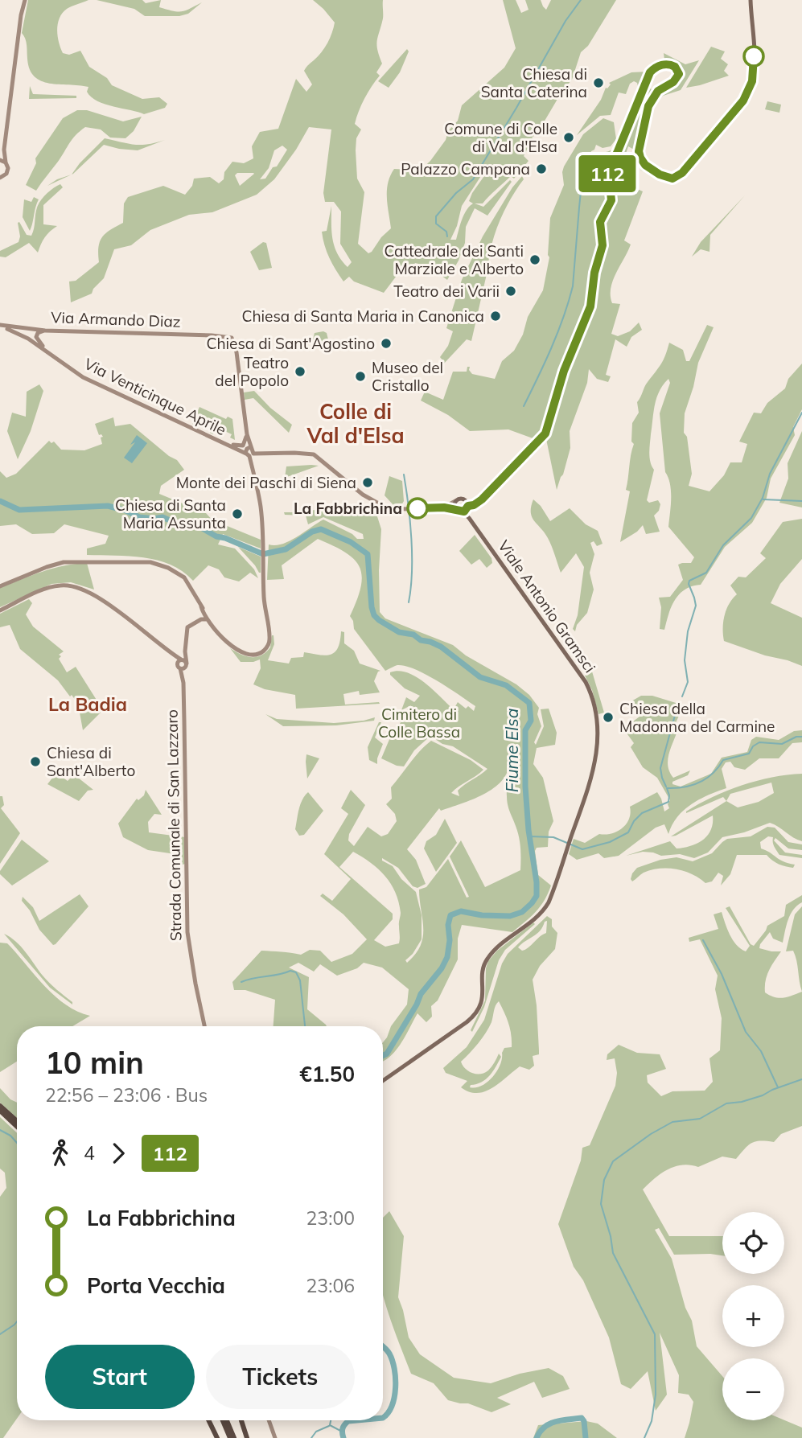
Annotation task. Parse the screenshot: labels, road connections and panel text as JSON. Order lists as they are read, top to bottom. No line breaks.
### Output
{"streets":{"main road":["Via Armando Diaz","Via Venticinque Aprile","Viale Antonio Gramsci","Strada Comunale di San Lazzaro"]},"crossings":[["Via Armando Diaz","Via Venticinque Aprile"]],"districts":["Colle di Val d'Elsa","La Badia"],"water":["Fiume Elsa"],"parks":["Cimitero di Colle Bassa"],"places":["Chiesa di Santa Caterina","Comune di Colle di Val d'Elsa","Palazzo Campana","Cattedrale dei Santi Marziale e Alberto","Teatro dei Varii","Chiesa di Santa Maria in Canonica","Chiesa di Sant'Agostino","Teatro del Popolo","Museo del Cristallo","Monte dei Paschi di Siena","La Fabbrichina","Chiesa di Santa Maria Assunta","Chiesa della Madonna del Carmine","Chiesa di Sant'Alberto"],"lines":["bus line 112"],"page":{"on_map":"112","heading":["10 min","22:56 – 23:06 · Bus","€1.50"],"legs":["4","112"],"list":[{"name":"La Fabbrichina","value":"23:00"},{"name":"Porta Vecchia","value":"23:06"}],"map_buttons":["+","−"],"buttons":["Start","Tickets"]}}
